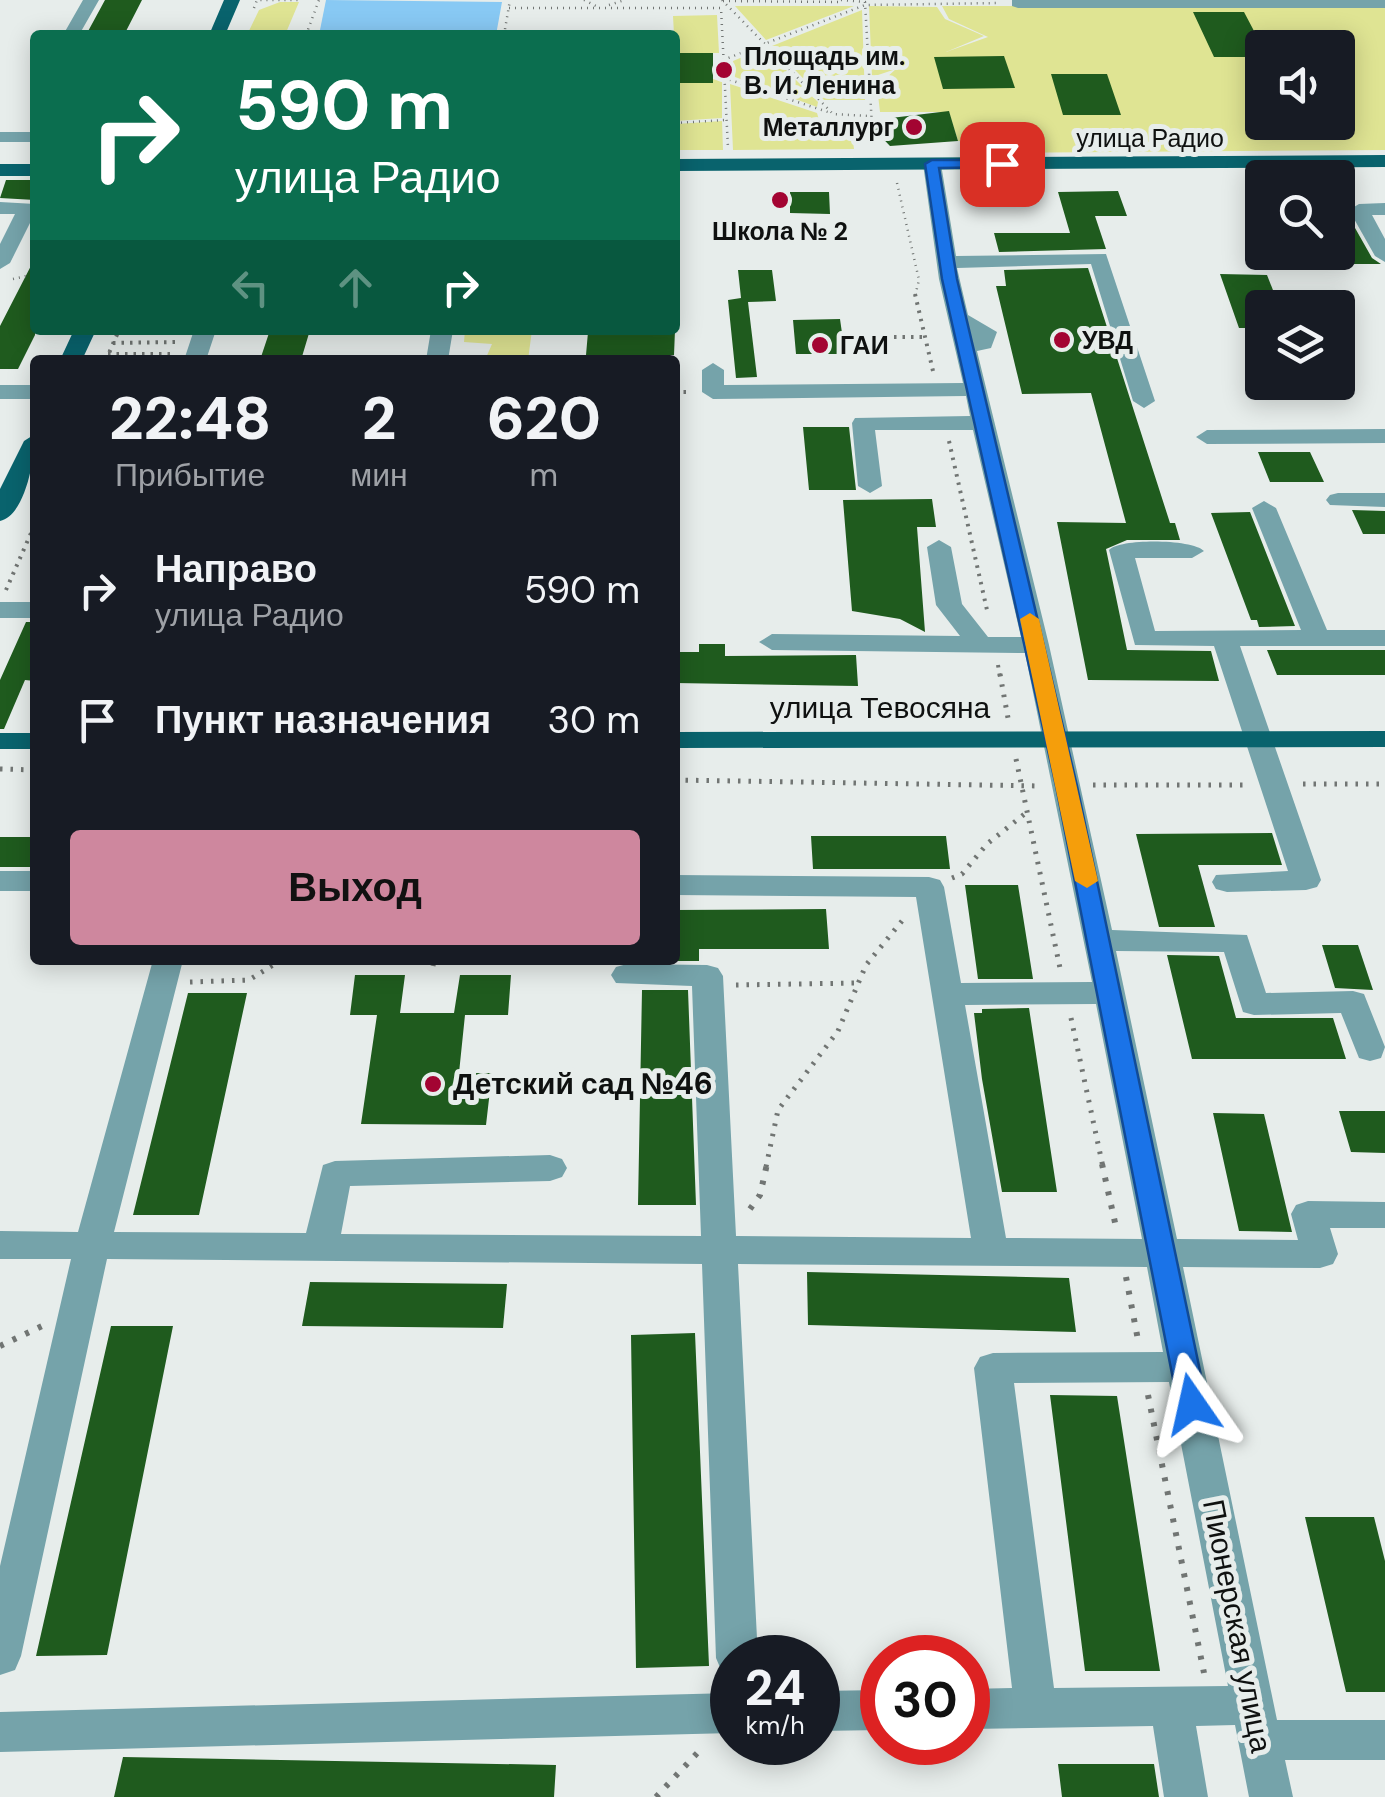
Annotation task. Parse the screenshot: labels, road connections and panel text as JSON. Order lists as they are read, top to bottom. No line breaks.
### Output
{"streets":{"main road":["улица Радио","улица Тевосяна"],"street":["Пионерская улица"]},"crossings":[["улица Радио","Пионерская улица"],["улица Тевосяна","Пионерская улица"]],"places":["Площадь им. В. И. Ленина","Металлург","Школа № 2","УВД","ГАИ","Детский сад №46"],"page":{"turn":["590 m","улица Радио"],"eta":["22:48","Прибытие","2","мин","620","m"],"list":[{"name":"Направо","note":"улица Радио","value":"590 m"},{"name":"Пункт назначения","value":"30 m"}],"buttons":"Выход","speed":"24 km/h","limit":"30"}}
